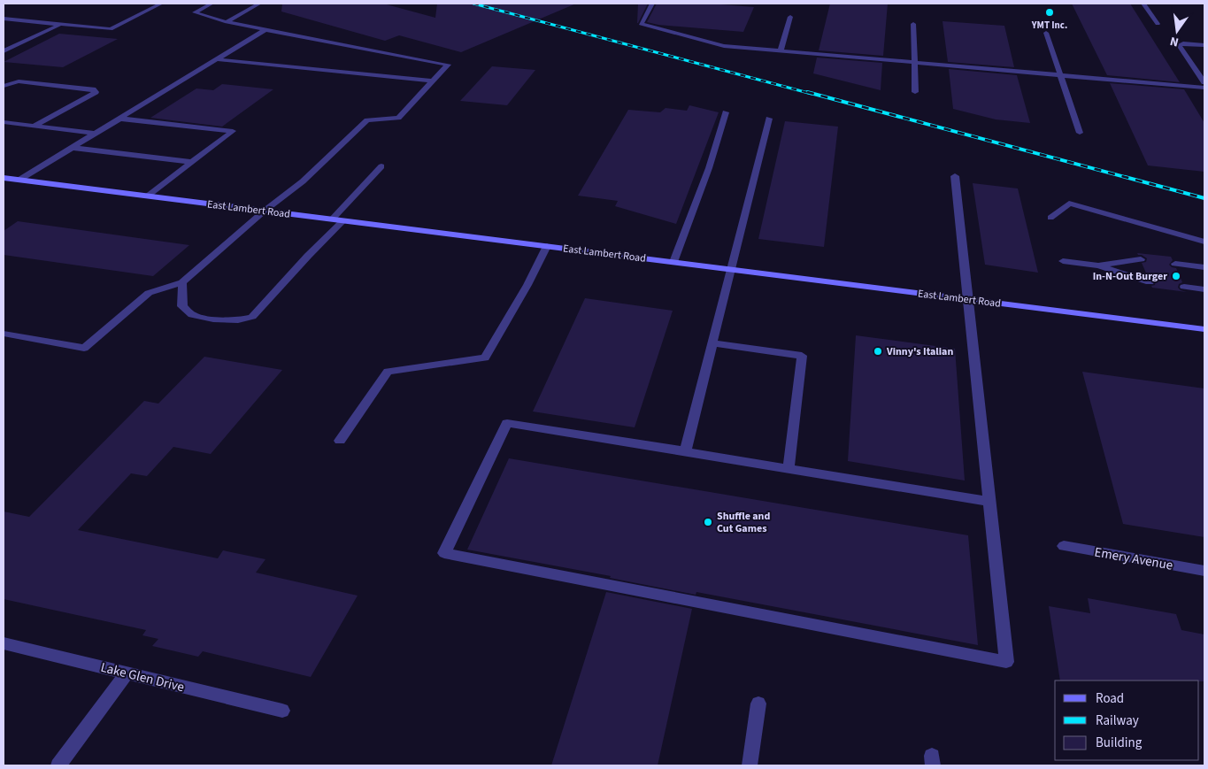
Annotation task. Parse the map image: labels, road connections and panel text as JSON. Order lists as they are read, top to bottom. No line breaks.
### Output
{"streets":{"main road":["East Lambert Road"],"street":["Emery Avenue","Lake Glen Drive"]},"places":["YMT Inc.","In-N-Out Burger","Vinny's Italian","Shuffle and Cut Games"],"legend":["Road","Railway","Building"],"north":"bottom"}
